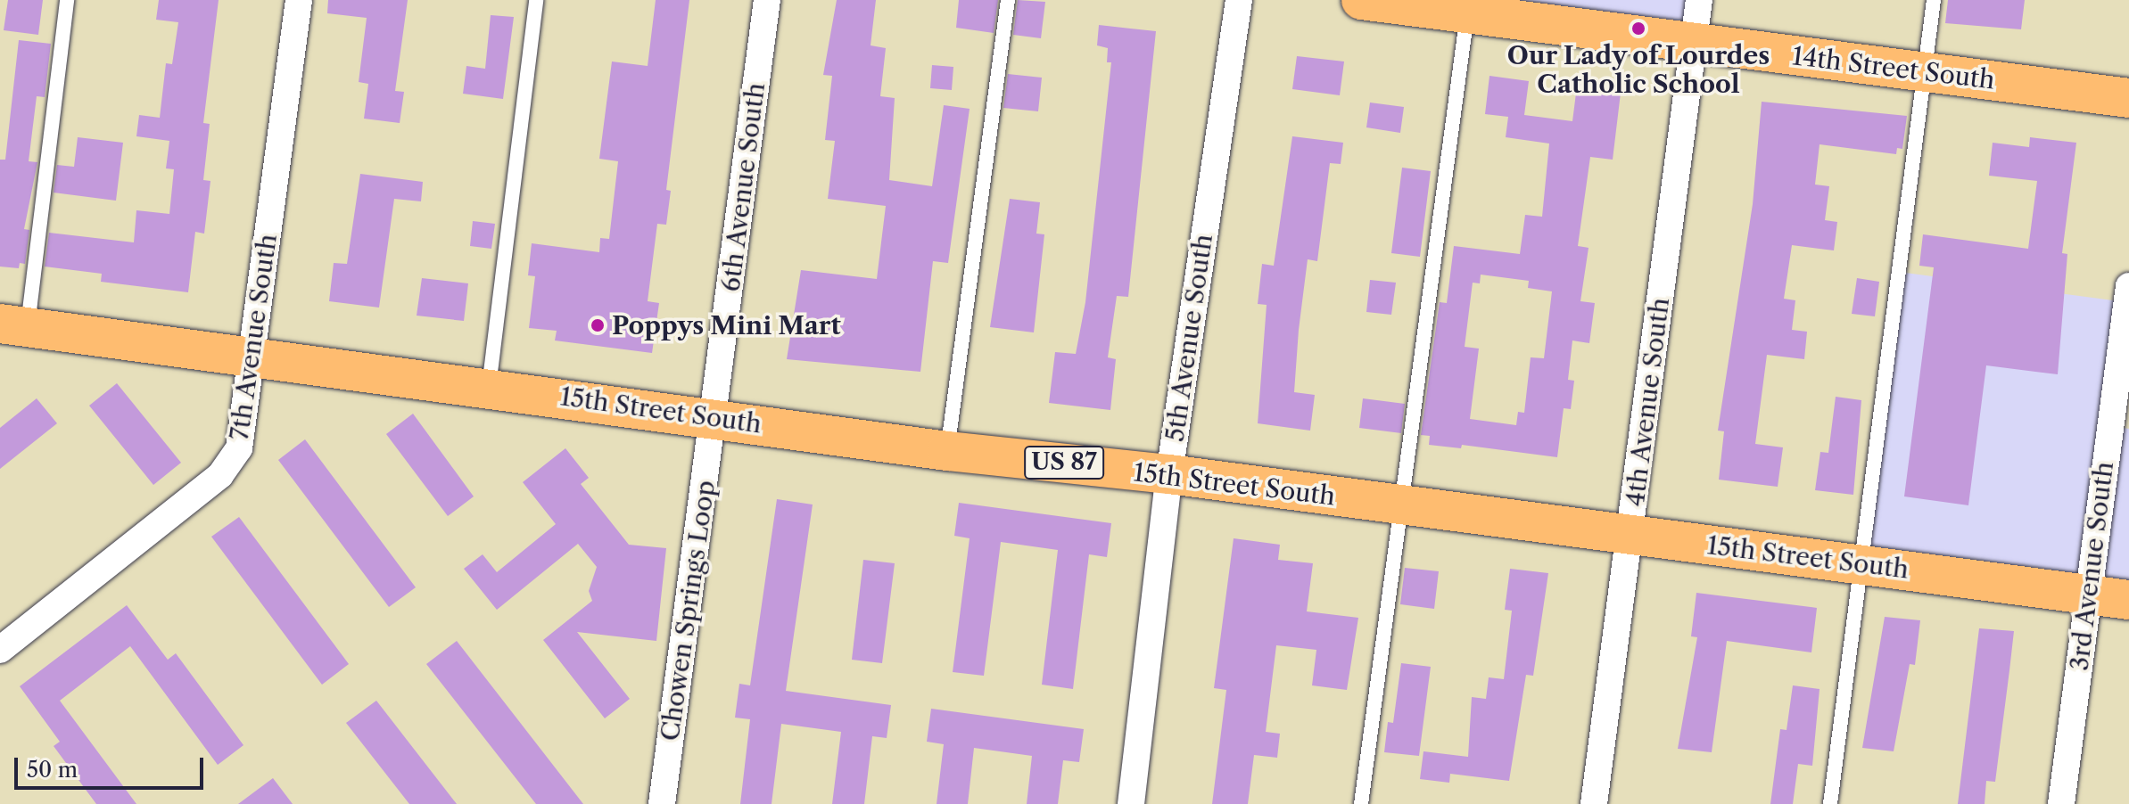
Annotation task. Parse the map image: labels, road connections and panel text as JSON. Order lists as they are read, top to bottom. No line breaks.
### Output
{"streets":{"main road":["14th Street South","15th Street South","US 87"],"street":["6th Avenue South","7th Avenue South","5th Avenue South","4th Avenue South","3rd Avenue South","Chowen Springs Loop"]},"crossings":[["14th Street South","4th Avenue South"],["6th Avenue South","15th Street South"],["6th Avenue South","Chowen Springs Loop"],["7th Avenue South","15th Street South"],["5th Avenue South","15th Street South"],["4th Avenue South","15th Street South"],["15th Street South","3rd Avenue South"],["15th Street South","Chowen Springs Loop"]],"places":["Our Lady of Lourdes Catholic School","Poppys Mini Mart"],"scale_bar":"50 m"}
